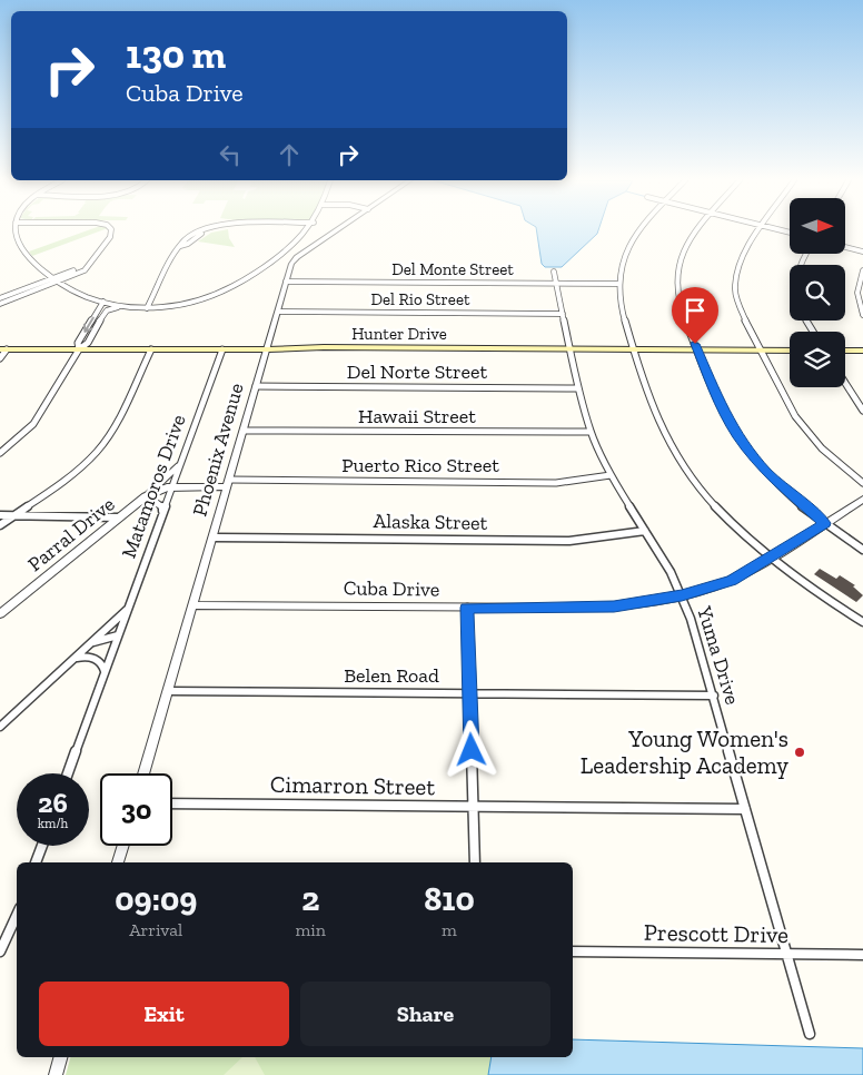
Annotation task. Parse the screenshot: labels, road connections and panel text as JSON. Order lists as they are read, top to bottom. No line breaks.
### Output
{"streets":{"main road":["Hunter Drive"],"street":["Del Monte Street","Del Rio Street","Del Norte Street","Hawaii Street","Phoenix Avenue","Puerto Rico Street","Matamoros Drive","Alaska Street","Parral Drive","Cuba Drive","Yuma Drive","Belen Road","Cimarron Street","Prescott Drive"]},"crossings":[["Del Monte Street","Phoenix Avenue"],["Del Monte Street","Yuma Drive"],["Del Rio Street","Phoenix Avenue"],["Del Rio Street","Yuma Drive"],["Hunter Drive","Phoenix Avenue"],["Hunter Drive","Matamoros Drive"],["Hunter Drive","Yuma Drive"],["Del Norte Street","Phoenix Avenue"],["Del Norte Street","Yuma Drive"],["Hawaii Street","Phoenix Avenue"],["Hawaii Street","Yuma Drive"],["Phoenix Avenue","Puerto Rico Street"],["Phoenix Avenue","Alaska Street"],["Phoenix Avenue","Cuba Drive"],["Phoenix Avenue","Belen Road"],["Puerto Rico Street","Matamoros Drive"],["Puerto Rico Street","Parral Drive"],["Puerto Rico Street","Yuma Drive"],["Matamoros Drive","Parral Drive"],["Alaska Street","Yuma Drive"],["Cuba Drive","Yuma Drive"],["Yuma Drive","Belen Road"],["Yuma Drive","Cimarron Street"],["Yuma Drive","Prescott Drive"]],"places":["Young Women's Leadership Academy"],"north":"right","page":{"turn":["130 m","Cuba Drive"],"speed":"26 km/h","limit":"30","eta":["09:09","Arrival","2","min","810","m"],"buttons":["Exit","Share"]}}
